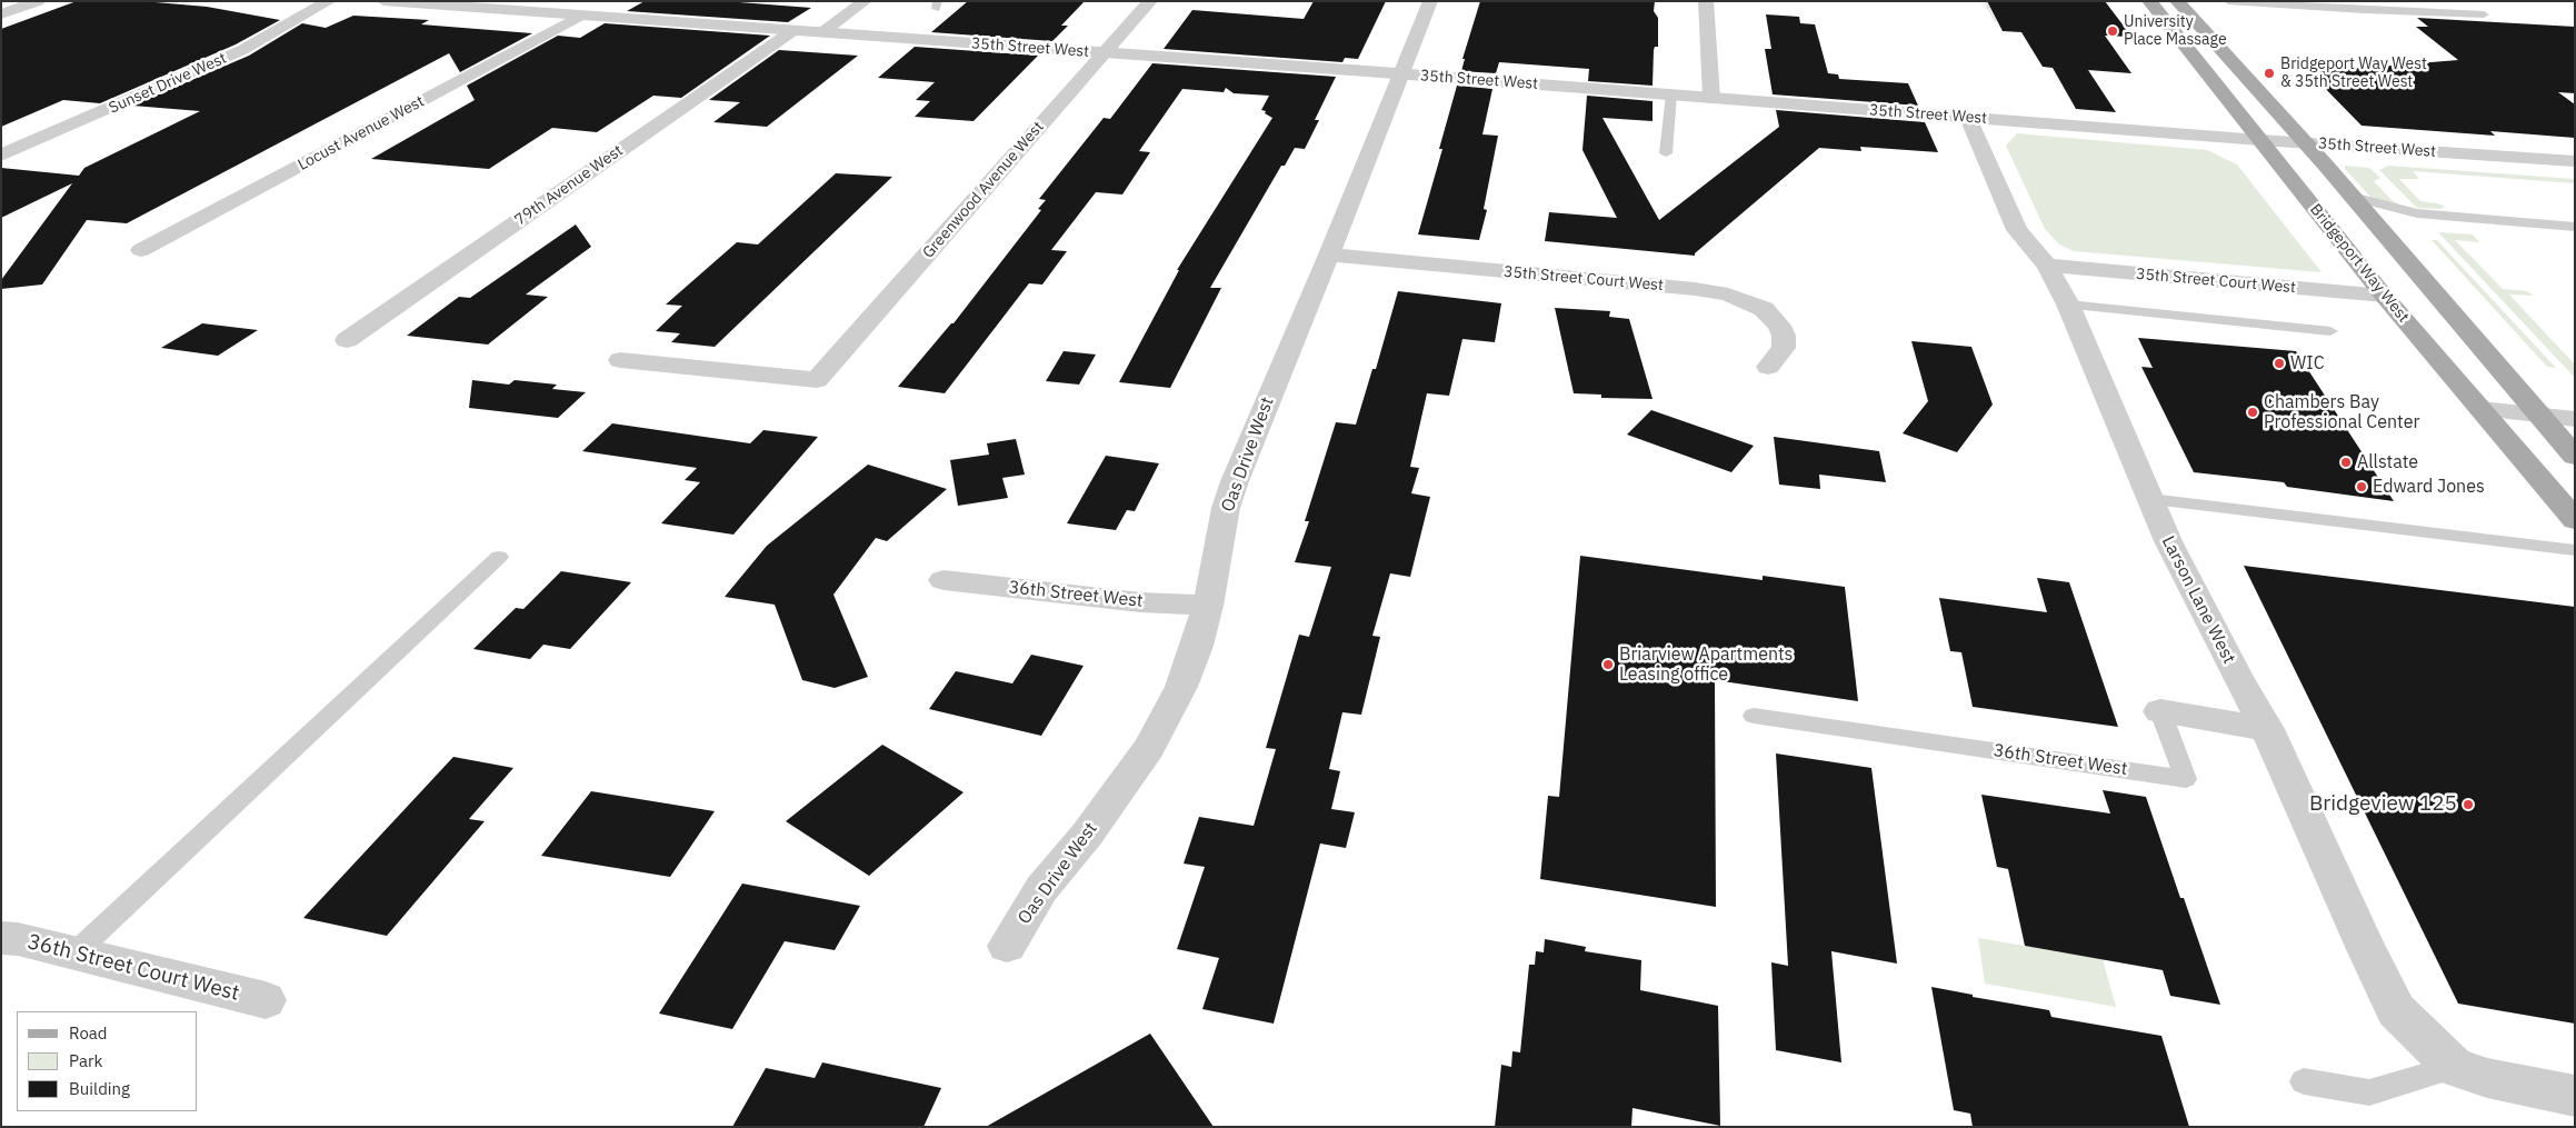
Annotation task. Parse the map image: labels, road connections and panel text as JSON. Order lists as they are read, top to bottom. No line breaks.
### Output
{"streets":{"main road":["Bridgeport Way West"],"street":["35th Street West","Sunset Drive West","Locust Avenue West","79th Avenue West","Greenwood Avenue West","35th Street Court West","Oas Drive West","36th Street West","Larson Lane West","36th Street Court West"]},"crossings":[["35th Street West","Locust Avenue West"],["35th Street West","79th Avenue West"],["35th Street West","Greenwood Avenue West"],["35th Street West","Bridgeport Way West"],["35th Street West","Oas Drive West"],["35th Street West","Larson Lane West"],["Bridgeport Way West","35th Street Court West"],["35th Street Court West","Oas Drive West"],["35th Street Court West","Larson Lane West"],["Oas Drive West","36th Street West"],["36th Street West","Larson Lane West"]],"places":["University Place Massage","Bridgeport Way West & 35th Street West","WIC","Chambers Bay Professional Center","Allstate","Edward Jones","Briarview Apartments Leasing office","Bridgeview 125"],"legend":["Road","Park","Building"]}
